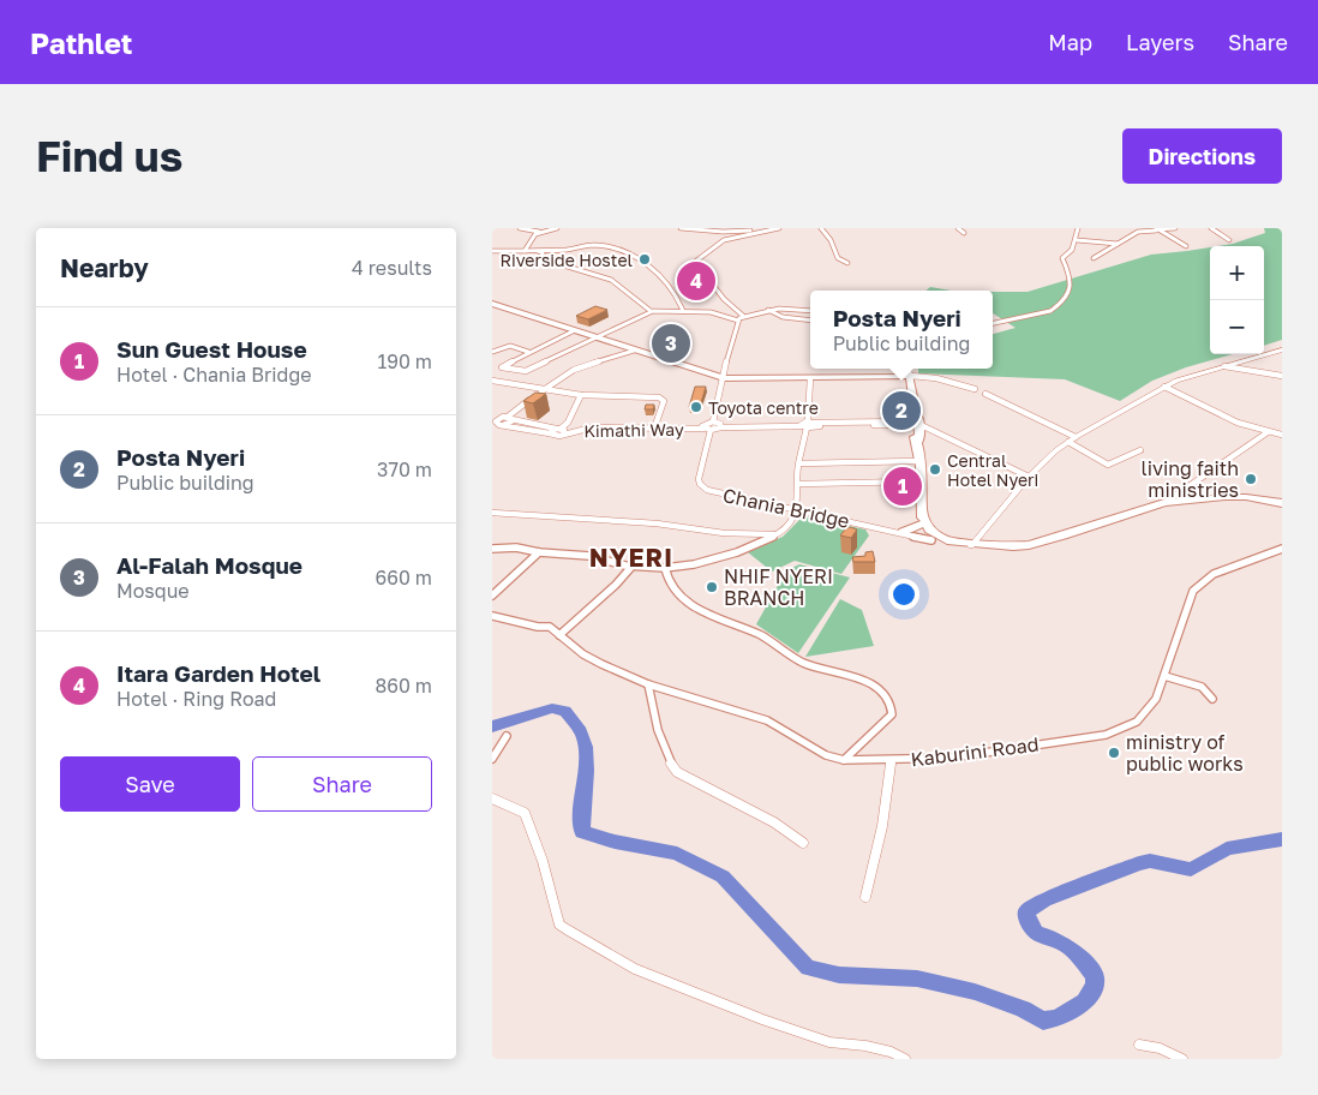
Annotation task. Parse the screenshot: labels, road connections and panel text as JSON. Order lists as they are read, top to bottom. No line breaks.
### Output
{"streets":{"street":["Kimathi Way","Chania Bridge","Kaburini Road"]},"districts":["NYERI"],"places":["Riverside Hostel","Toyota centre","Central Hotel Nyeri","living faith ministries","NHIF NYERI BRANCH","ministry of public works"],"page":{"header":"Pathlet","nav":["Map","Layers","Share"],"buttons":["Directions",["Save","Share"]],"title":"Find us","heading":["Nearby","4 results"],"map_buttons":["+","−"],"pins":["4","3","2","1"],"popup":["Posta Nyeri","Public building"],"list":[{"mark":"1","name":"Sun Guest House","note":"Hotel · Chania Bridge","value":"190 m"},{"mark":"2","name":"Posta Nyeri","note":"Public building","value":"370 m"},{"mark":"3","name":"Al-Falah Mosque","note":"Mosque","value":"660 m"},{"mark":"4","name":"Itara Garden Hotel","note":"Hotel · Ring Road","value":"860 m"}]}}
